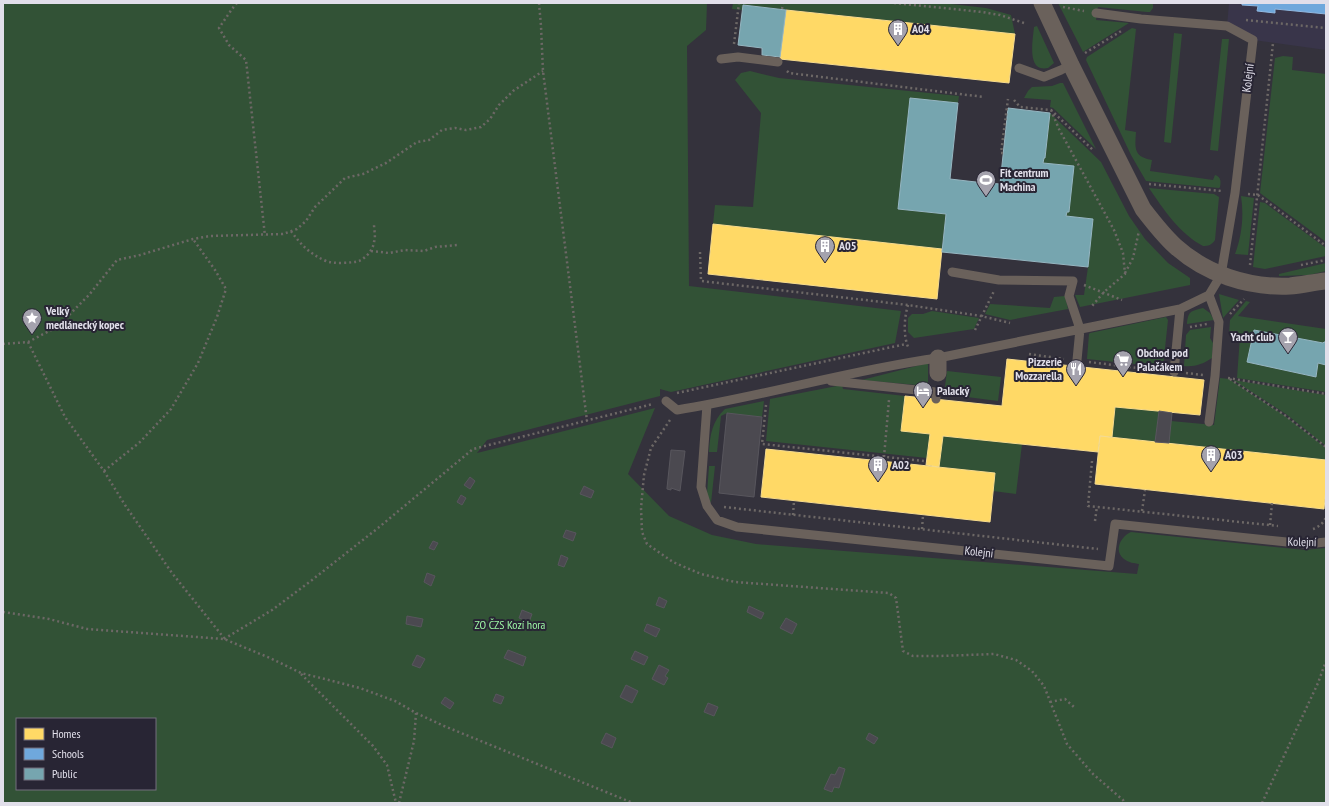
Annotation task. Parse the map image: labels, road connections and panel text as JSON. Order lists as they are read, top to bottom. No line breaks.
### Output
{"streets":{"lane":["Kolejní"]},"parks":["ZO ČZS Kozí hora"],"places":{"building":["A04","A05","A03","A02"],"sports":["Fit centrum Machina"],"place":["Velký medlánecký kopec"],"bar":["Yacht club"],"supermarket":["Obchod pod Palačákem"],"restaurant":["Pizzerie Mozzarella"],"hotel":["Palacký"]},"legend":["Homes","Schools","Public"]}
